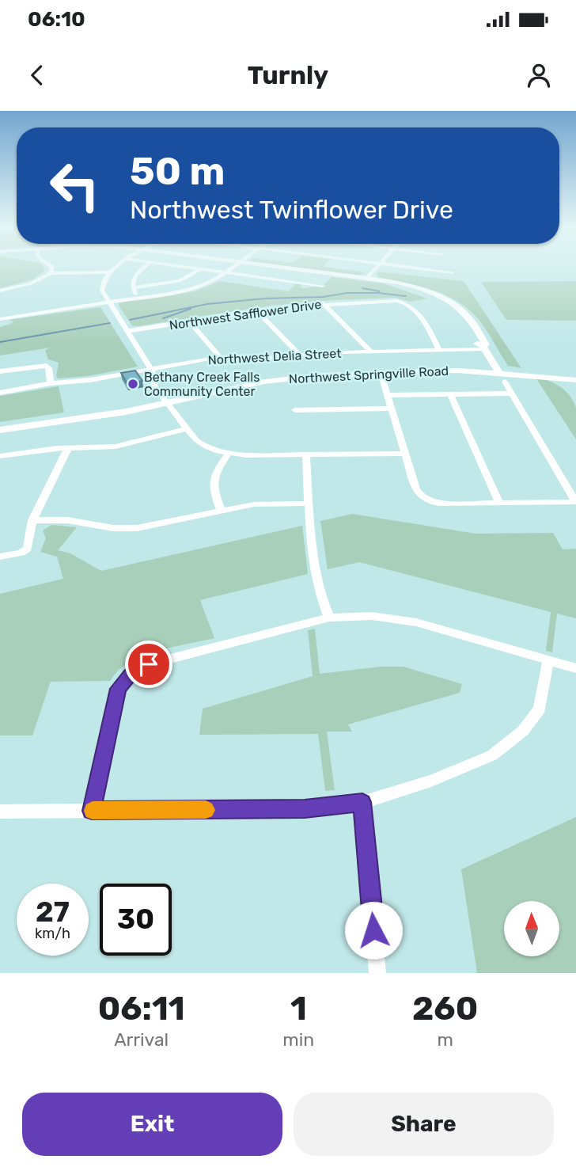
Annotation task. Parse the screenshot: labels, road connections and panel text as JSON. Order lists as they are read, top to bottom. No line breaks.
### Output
{"streets":{"street":["Northwest Safflower Drive","Northwest Delia Street","Northwest Springville Road"]},"crossings":[["Northwest Safflower Drive","Northwest Delia Street"]],"places":["Bethany Creek Falls Community Center"],"north":"top","page":{"status":"06:10","header":"Turnly","turn":["50 m","Northwest Twinflower Drive"],"speed":"27 km/h","limit":"30","eta":["06:11","Arrival","1","min","260","m"],"buttons":["Exit","Share"]}}
